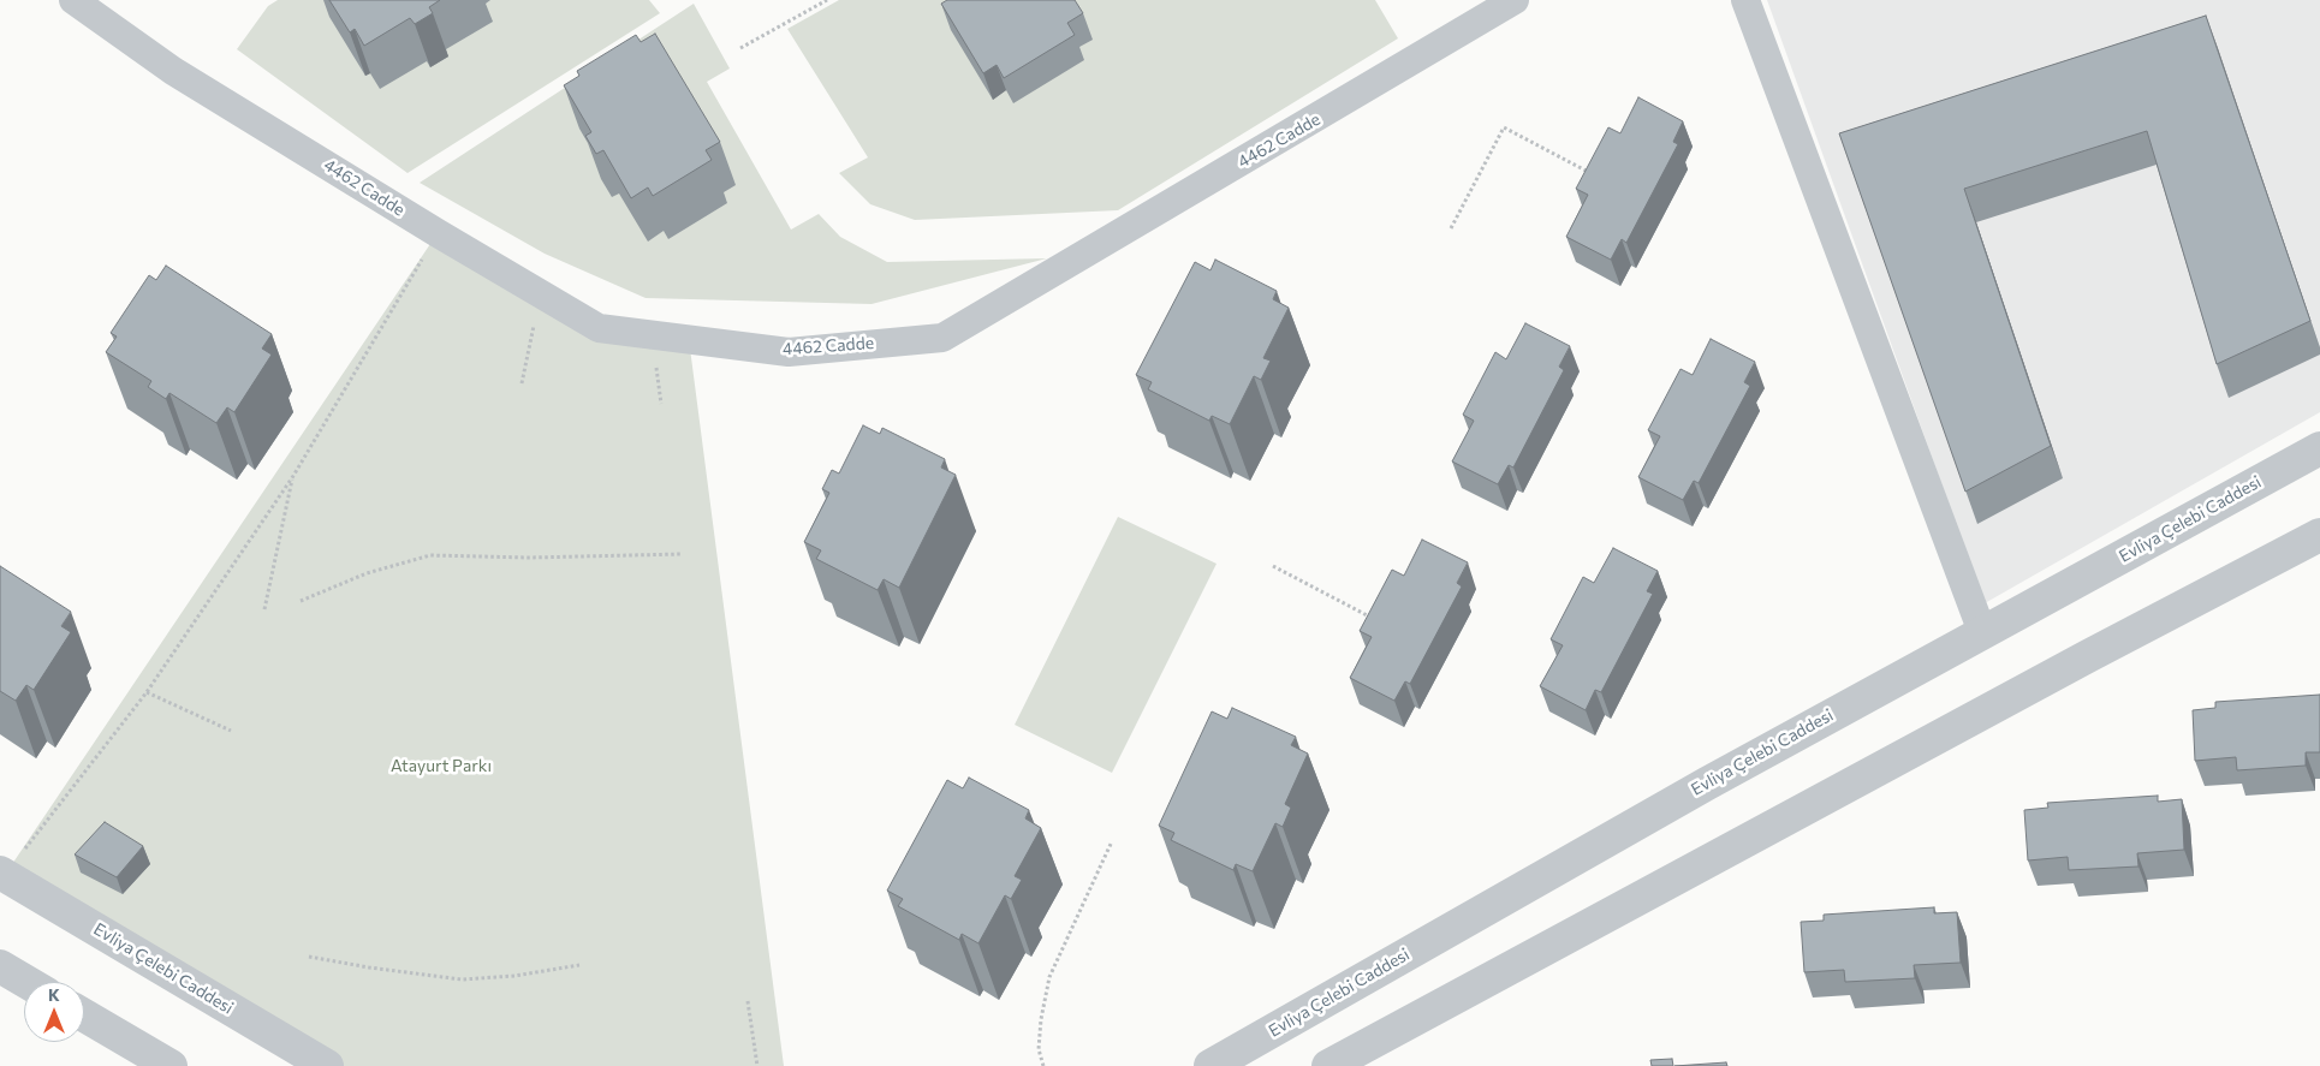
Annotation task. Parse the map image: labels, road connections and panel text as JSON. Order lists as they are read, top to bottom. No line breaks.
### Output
{"streets":{"street":["4462 Cadde","Evliya Çelebi Caddesi"]},"parks":["Atayurt Parkı"],"north":"top"}
